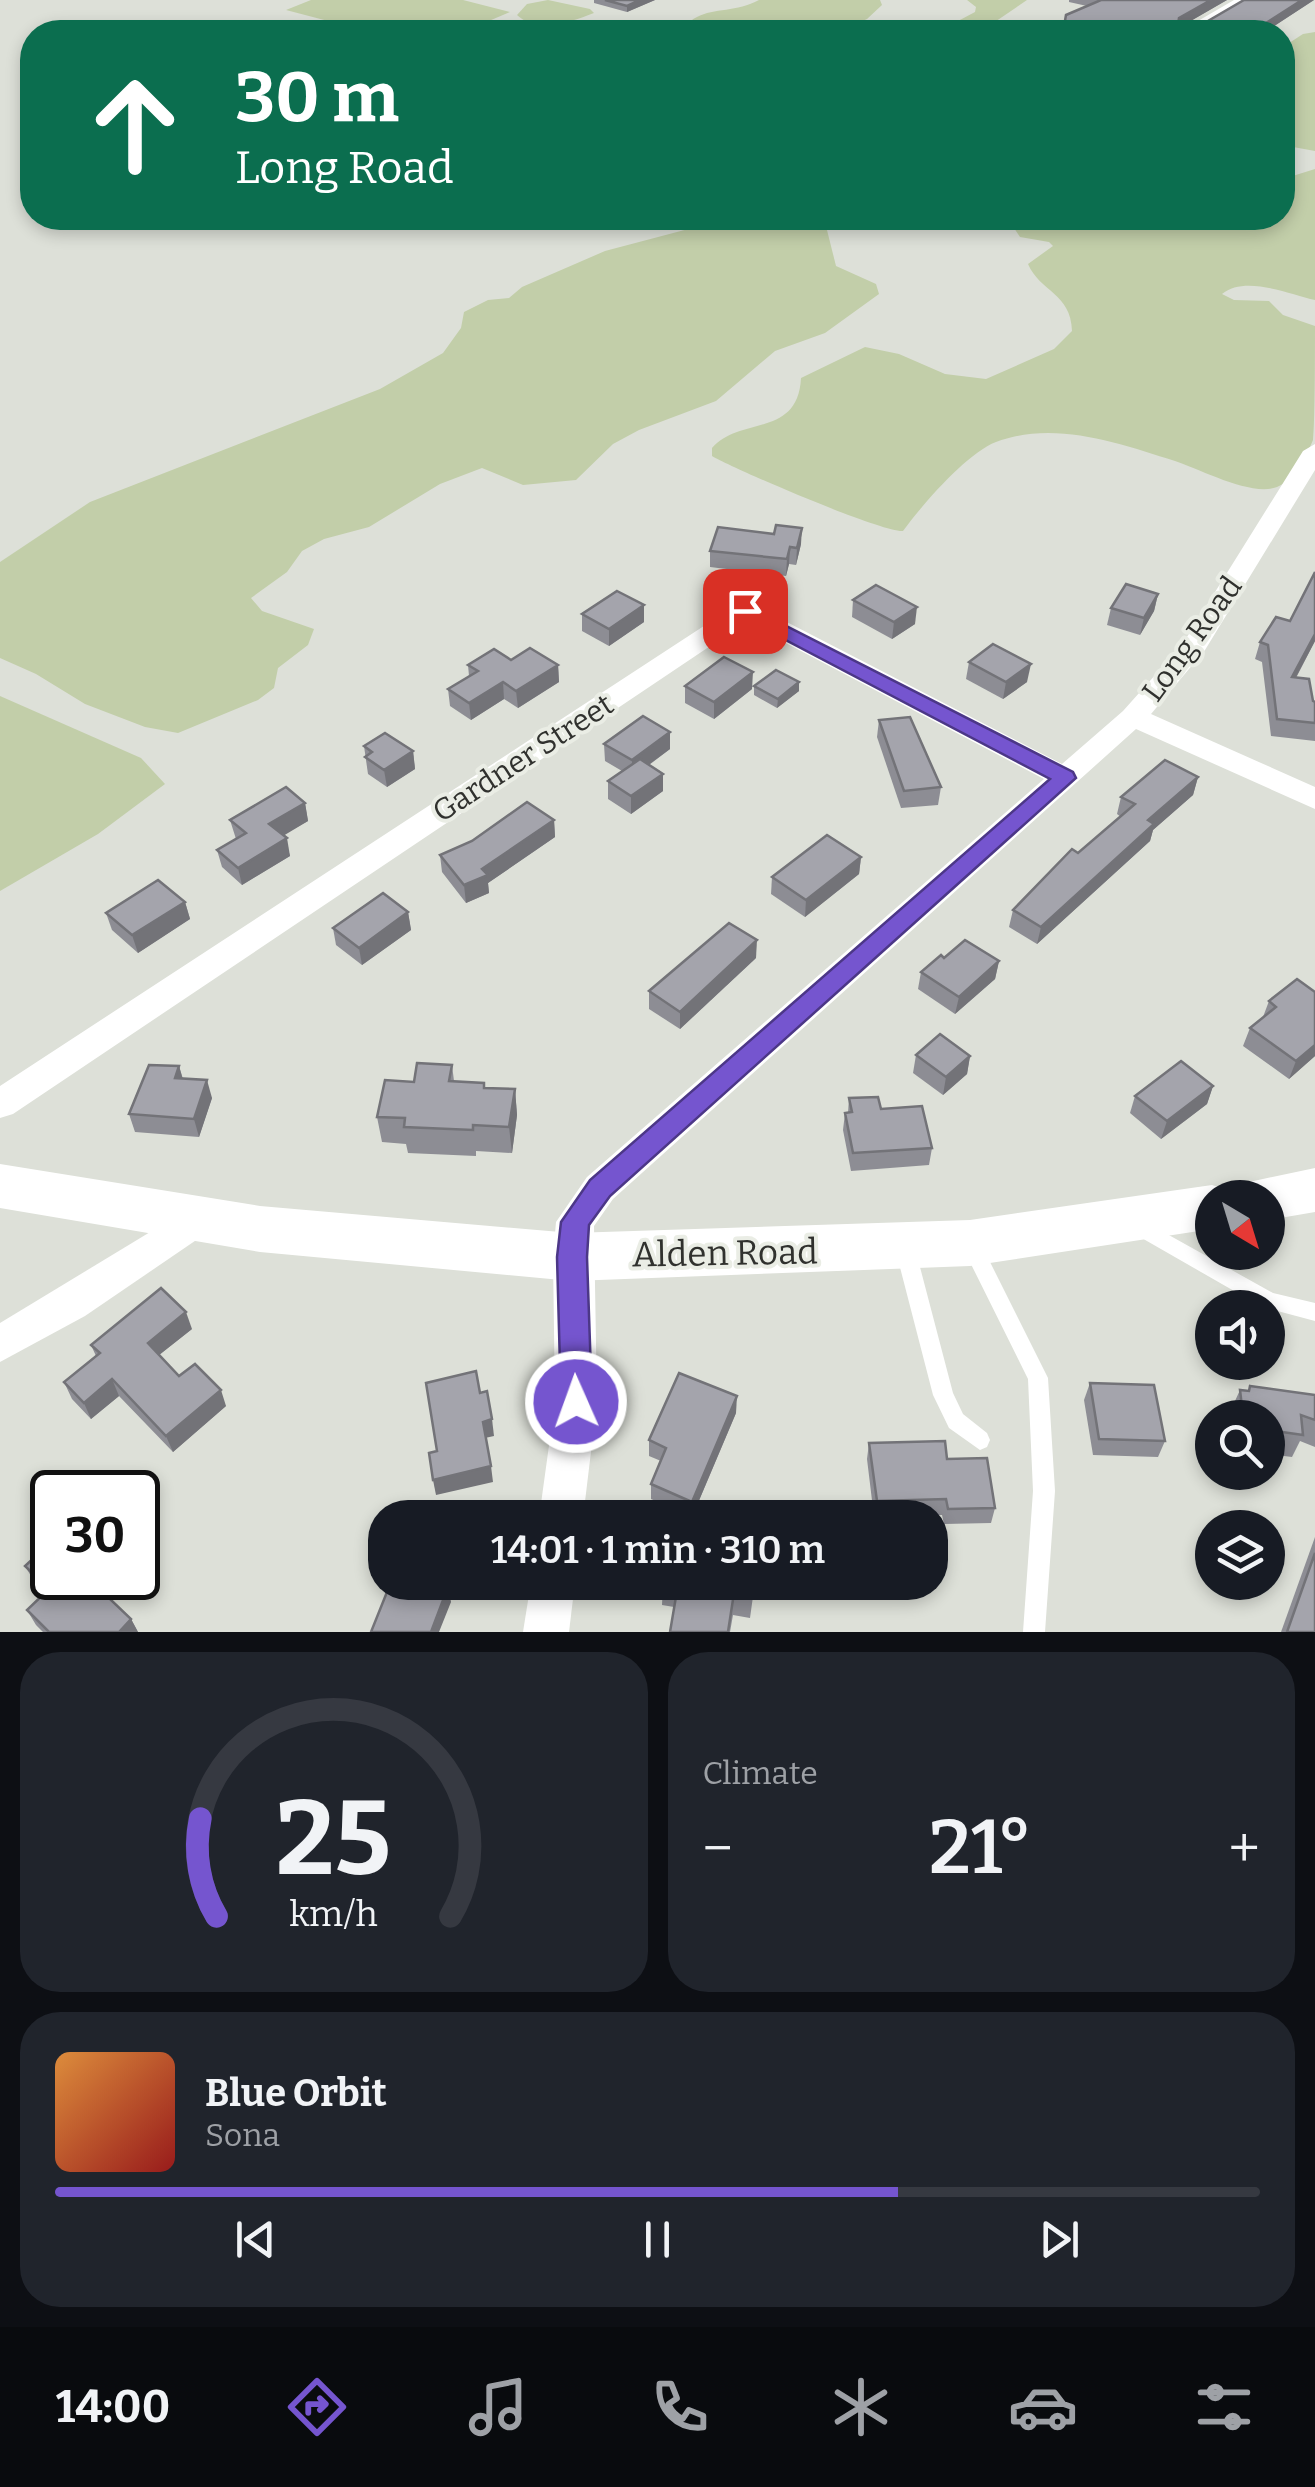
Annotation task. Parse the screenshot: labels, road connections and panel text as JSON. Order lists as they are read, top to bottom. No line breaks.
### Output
{"streets":{"main road":["Alden Road"],"street":["Long Road","Gardner Street"]},"crossings":[["Long Road","Gardner Street"],["Long Road","Alden Road"]],"north":"bottom right","page":{"turn":["30 m","Long Road"],"limit":"30","trip":"14:01 · 1 min · 310 m","tile":"Climate","heat":["−","21°","+"],"song":["Blue Orbit","Sona"],"tabs":"14:00","gauge":["25","km/h"]}}
